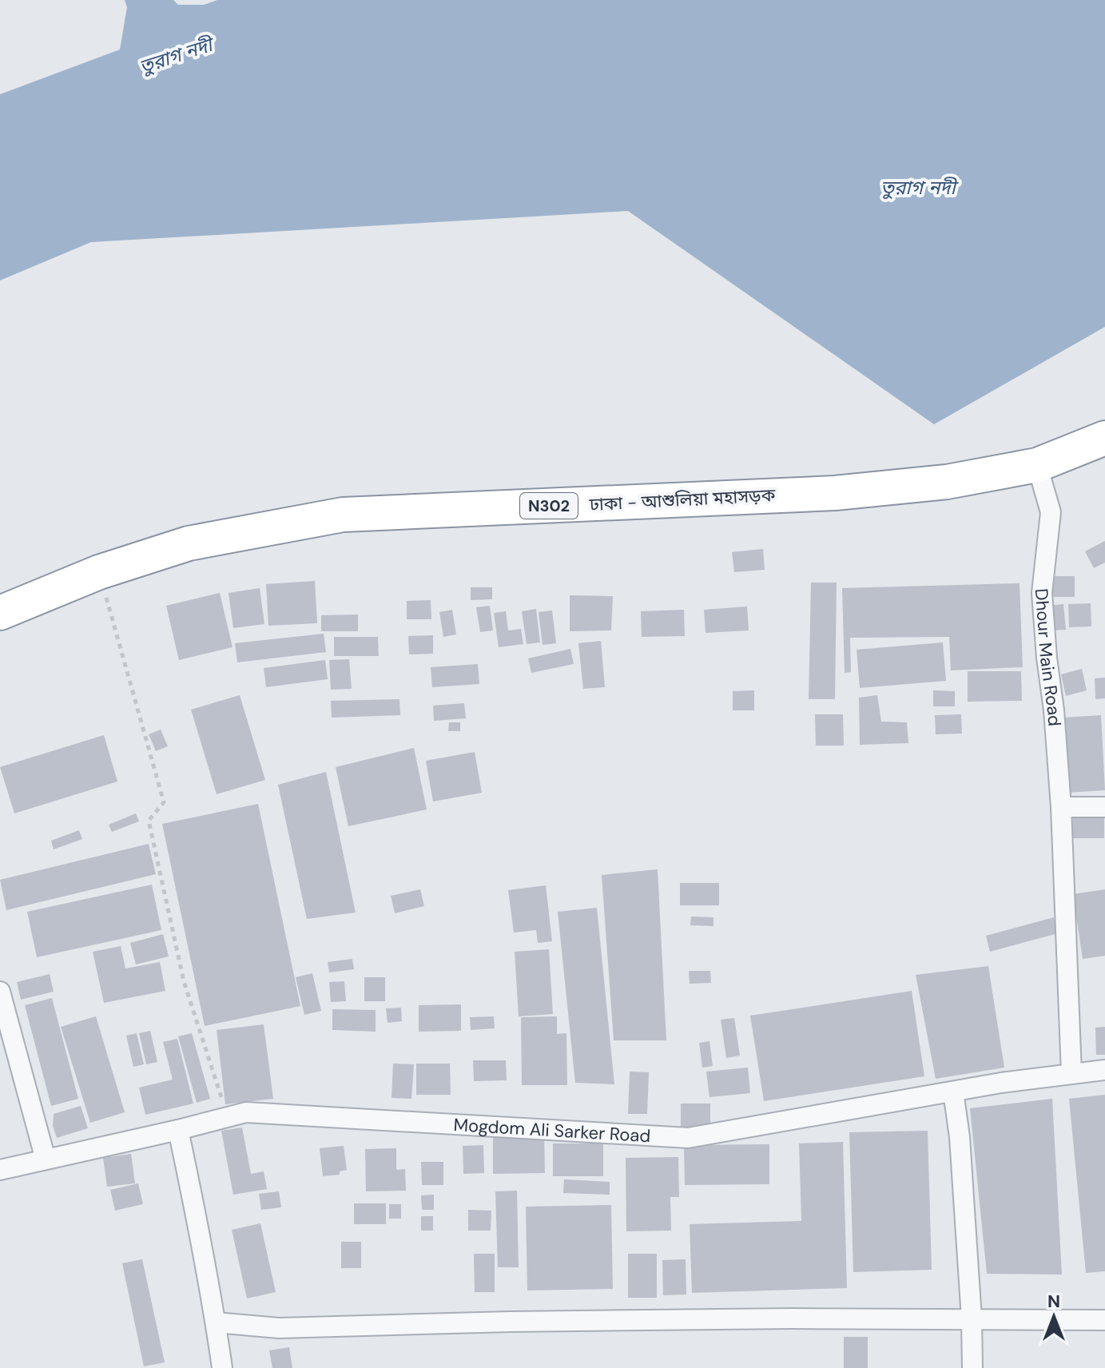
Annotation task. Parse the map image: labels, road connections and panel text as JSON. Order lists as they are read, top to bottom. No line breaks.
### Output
{"streets":{"highway":["ঢাকা - আশুলিয়া মহাসড়ক","N302"],"street":["Dhour Main Road","Mogdom Ali Sarker Road"]},"crossings":[["ঢাকা - আশুলিয়া মহাসড়ক","Dhour Main Road"],["Dhour Main Road","Mogdom Ali Sarker Road"]],"water":["তুরাগ নদী"],"north":"top"}
